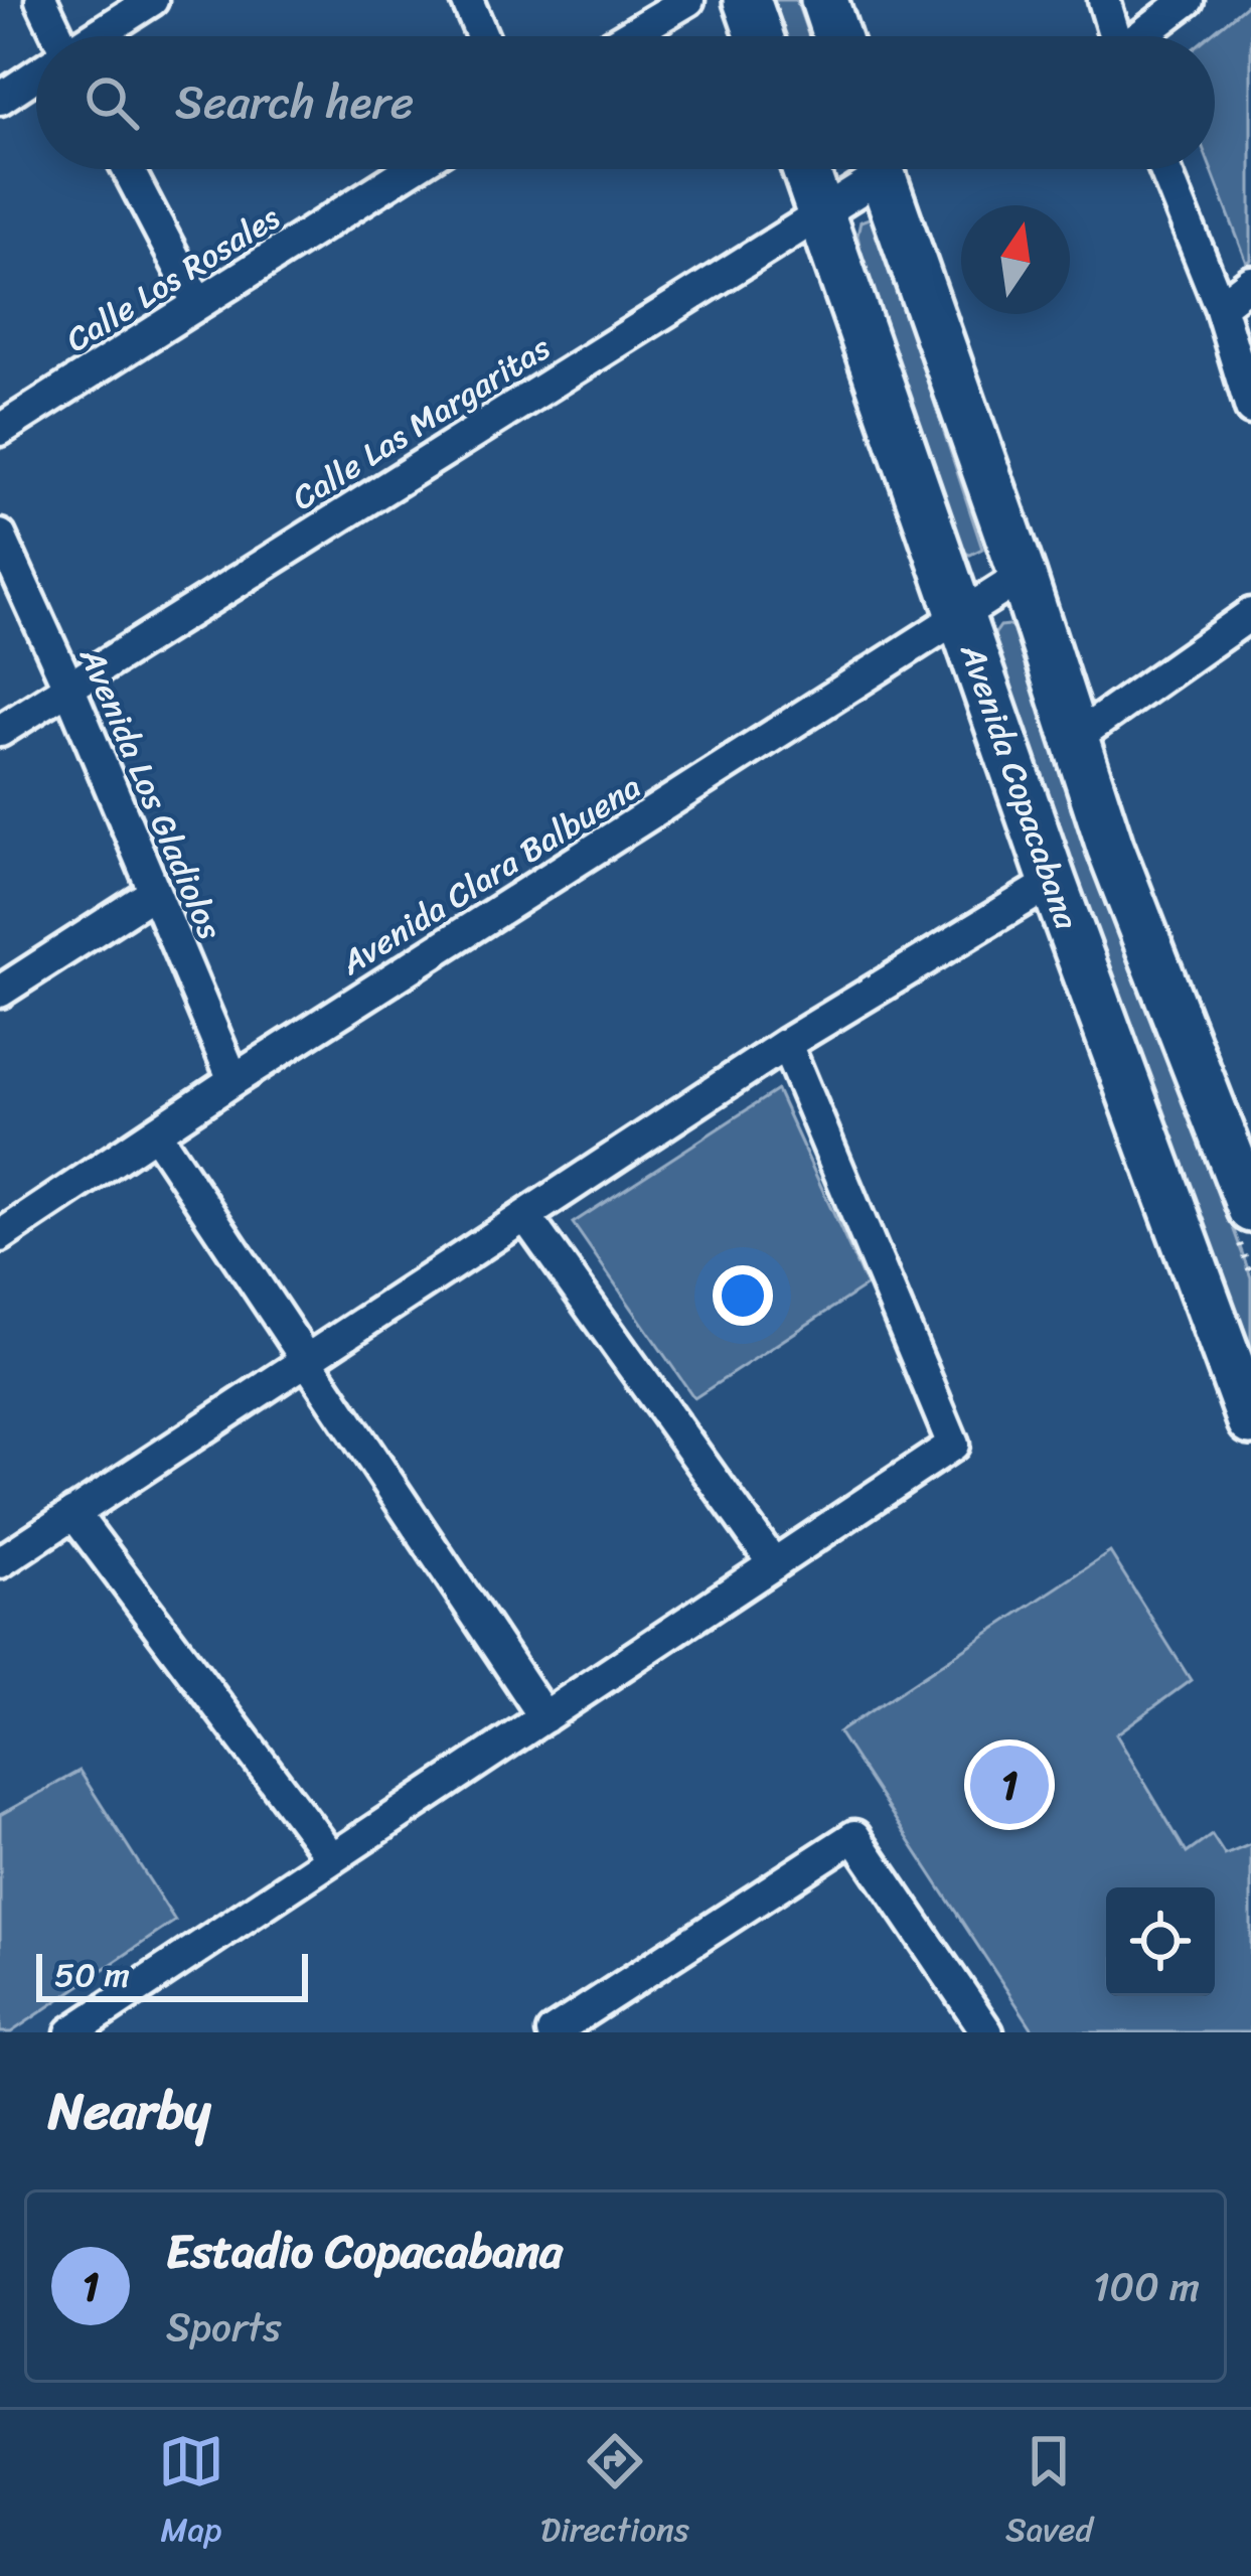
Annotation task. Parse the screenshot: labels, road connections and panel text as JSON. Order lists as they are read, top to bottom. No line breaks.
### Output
{"streets":{"main road":["Avenida Copacabana"],"street":["Calle Los Rosales","Calle Las Margaritas","Avenida Los Gladiolos","Avenida Clara Balbuena"]},"crossings":[["Calle Las Margaritas","Avenida Copacabana"],["Calle Las Margaritas","Avenida Los Gladiolos"],["Avenida Copacabana","Avenida Clara Balbuena"],["Avenida Los Gladiolos","Avenida Clara Balbuena"]],"scale_bar":"50 m","north":"top","page":{"search":"Search here","pins":"1","scale":"50 m","heading":"Nearby","list":[{"mark":"1","name":"Estadio Copacabana","note":"Sports","value":"100 m"}],"nav":["Map","Directions","Saved"]}}
